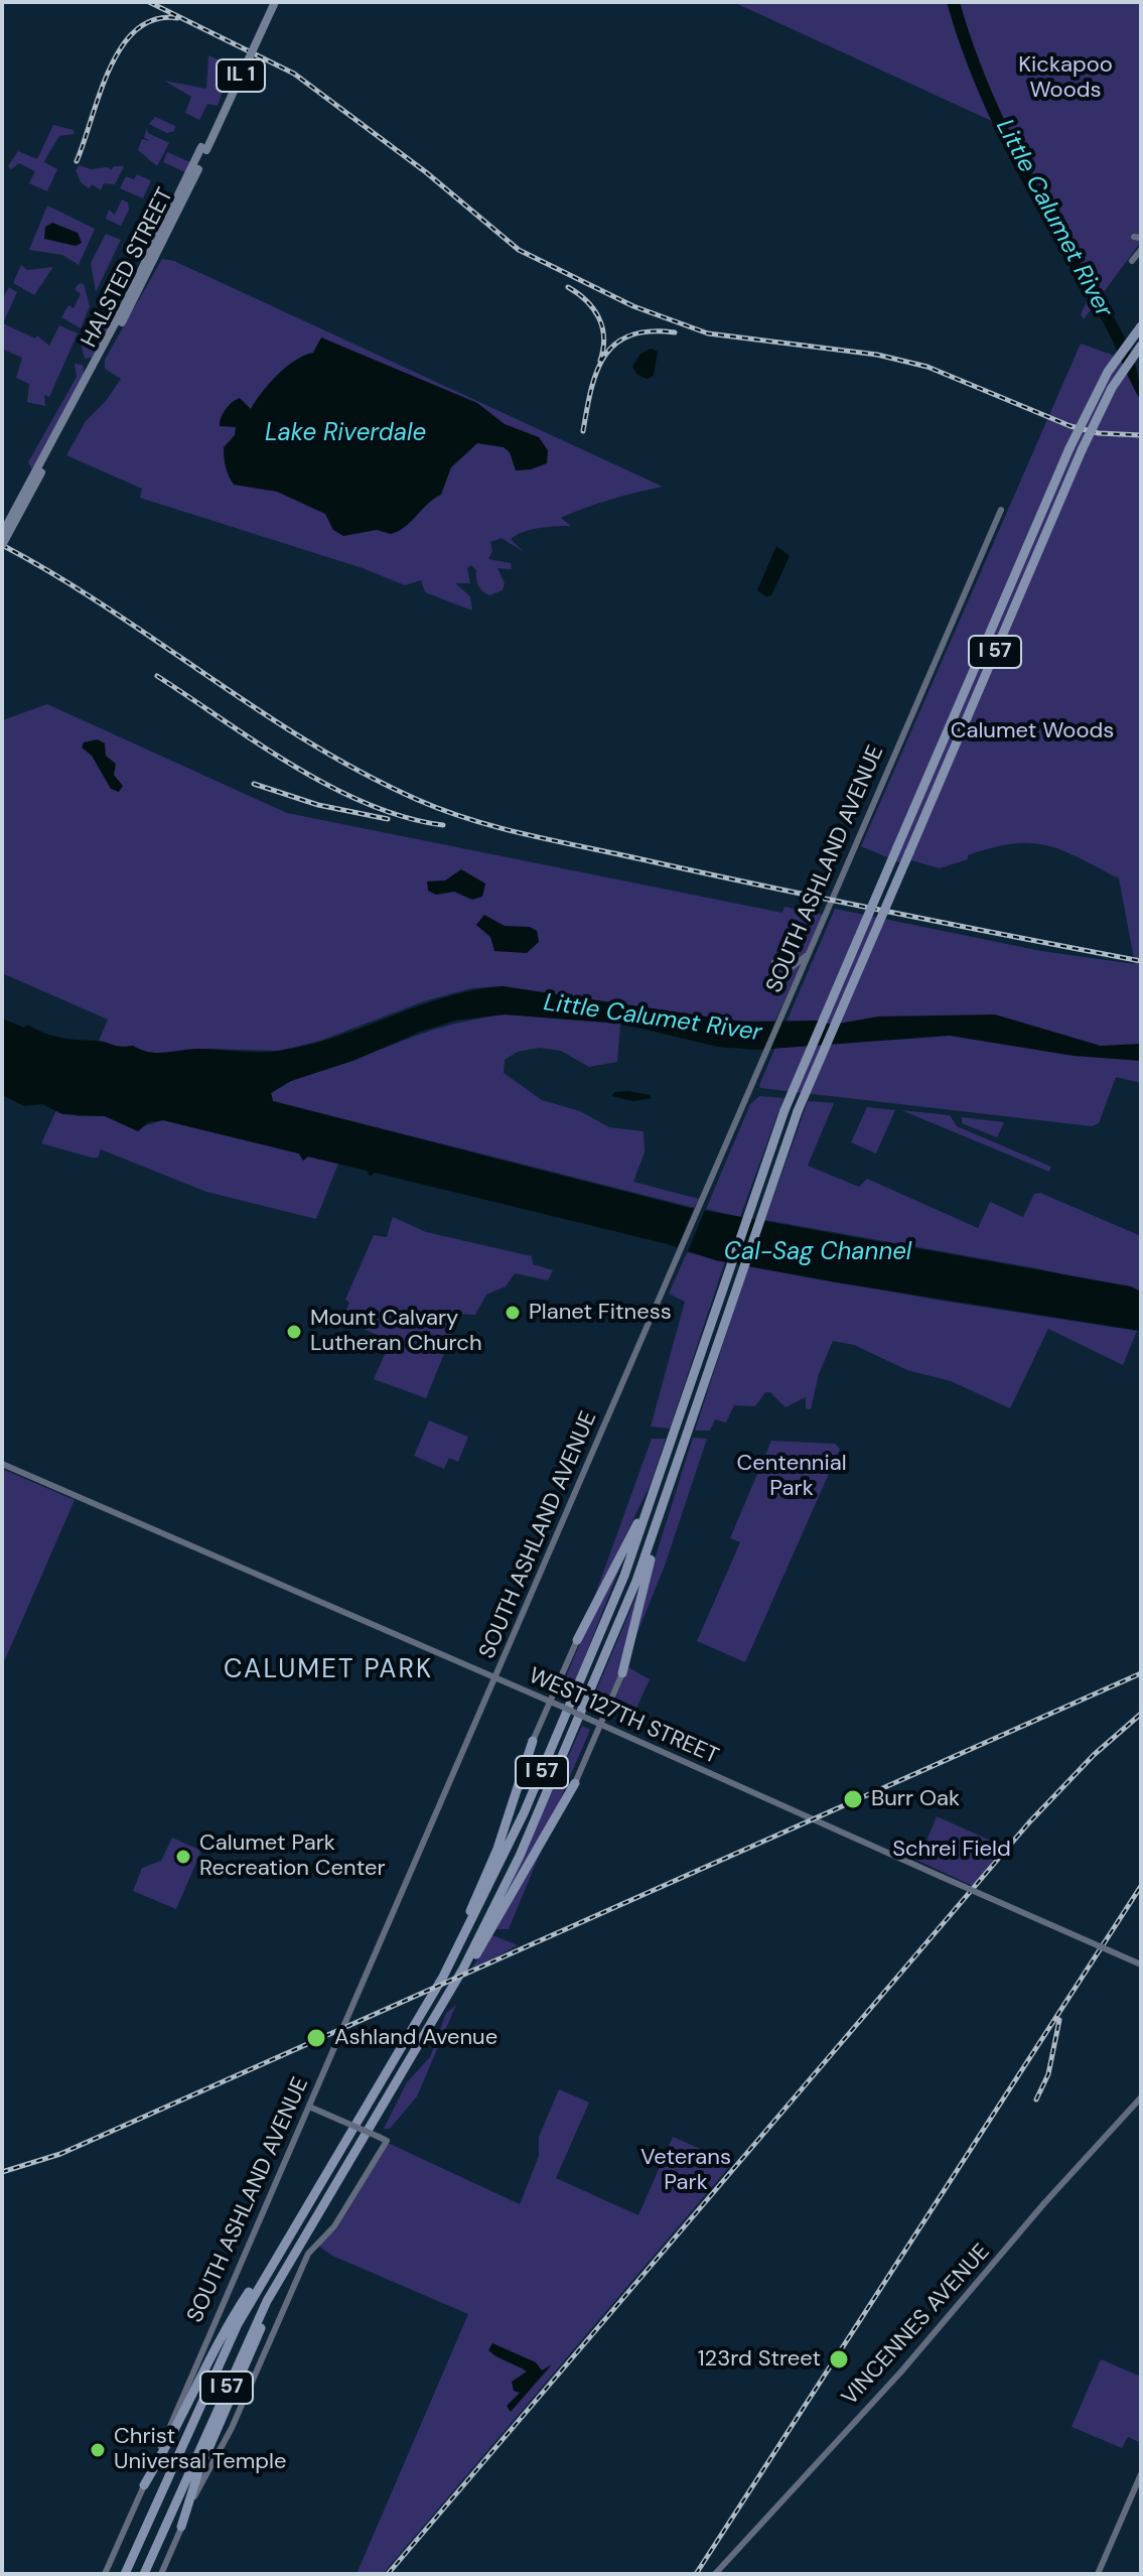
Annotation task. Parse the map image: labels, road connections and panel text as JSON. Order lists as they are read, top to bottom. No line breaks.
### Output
{"streets":{"highway":["I 57"],"main road":["IL 1","HALSTED STREET","SOUTH ASHLAND AVENUE","WEST 127TH STREET","VINCENNES AVENUE"]},"crossings":[["SOUTH ASHLAND AVENUE","WEST 127TH STREET"]],"districts":["CALUMET PARK"],"water":["Little Calumet River","Lake Riverdale","Cal-Sag Channel"],"parks":["Kickapoo Woods","Calumet Woods","Centennial Park","Schrei Field","Veterans Park"],"places":["Planet Fitness","Mount Calvary Lutheran Church","Burr Oak","Calumet Park Recreation Center","Ashland Avenue","123rd Street","Christ Universal Temple"]}
